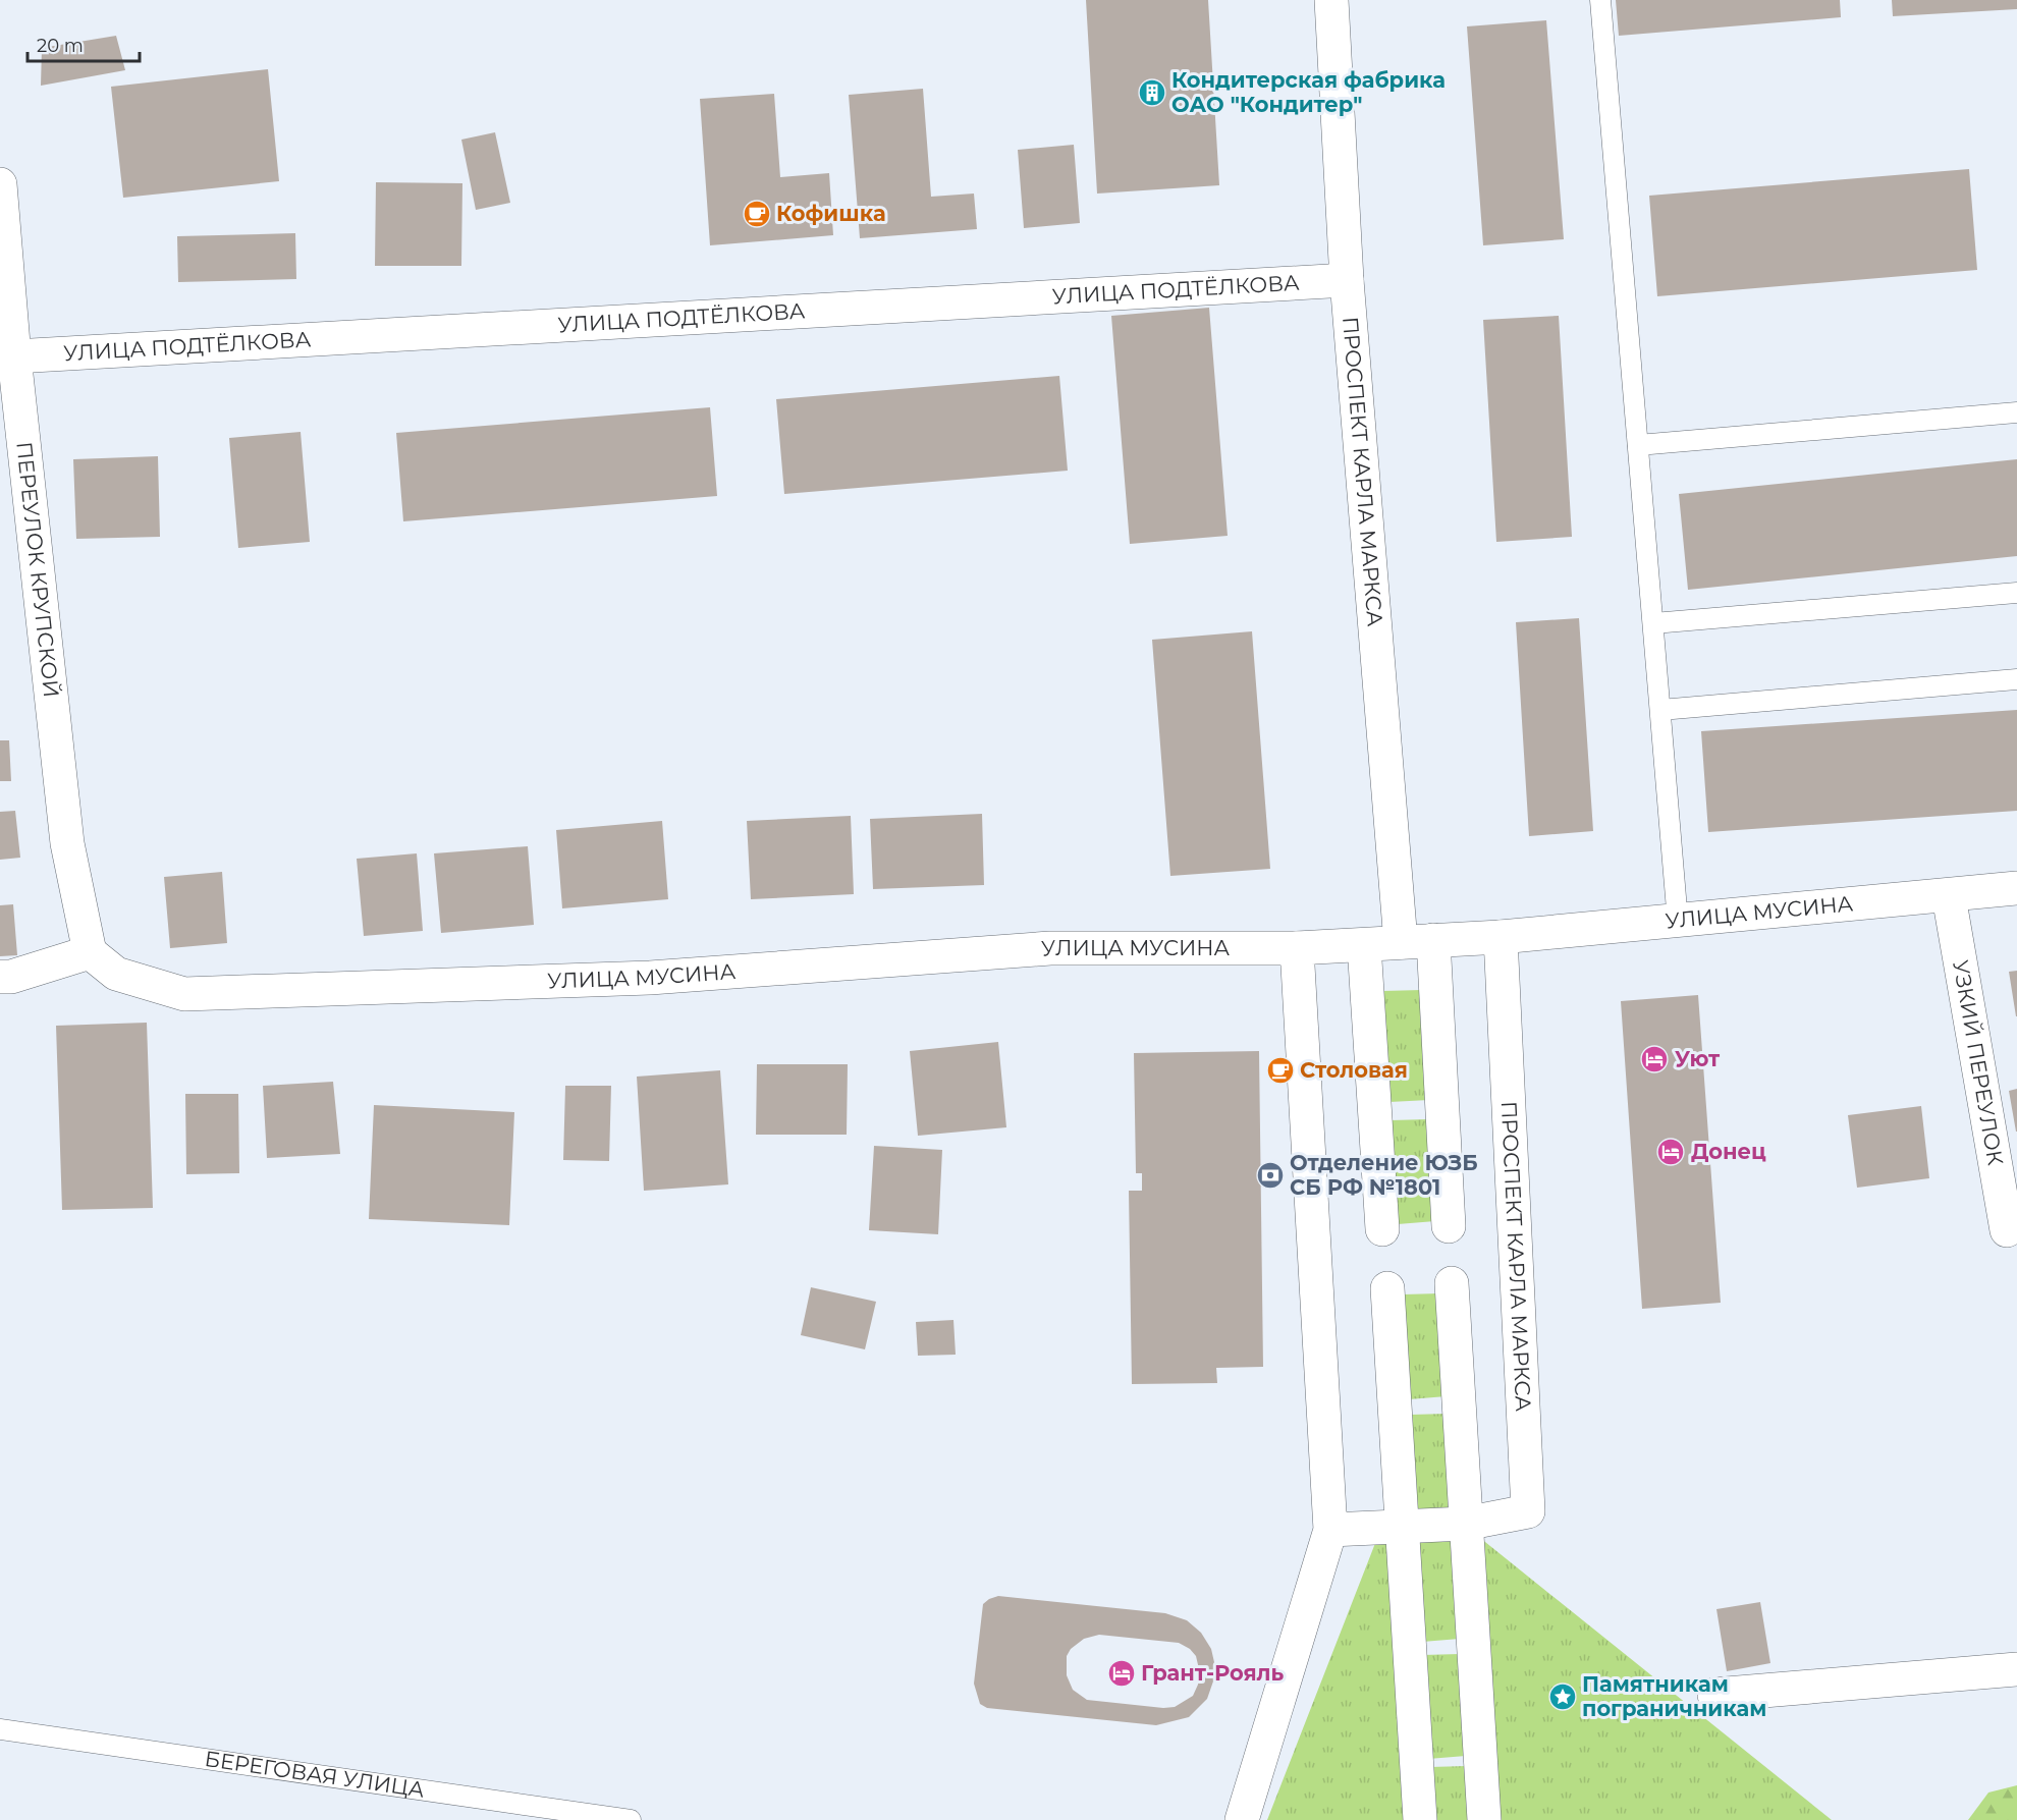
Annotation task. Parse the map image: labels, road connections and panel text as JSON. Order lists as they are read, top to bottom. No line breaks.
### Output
{"streets":{"street":["УЛИЦА ПОДТЁЛКОВА","ПРОСПЕКТ КАРЛА МАРКСА","ПЕРЕУЛОК КРУПСКОЙ","УЛИЦА МУСИНА","УЗКИЙ ПЕРЕУЛОК"],"lane":["БЕРЕГОВАЯ УЛИЦА"]},"crossings":[["УЛИЦА ПОДТЁЛКОВА","ПРОСПЕКТ КАРЛА МАРКСА"],["УЛИЦА ПОДТЁЛКОВА","ПЕРЕУЛОК КРУПСКОЙ"],["ПРОСПЕКТ КАРЛА МАРКСА","УЛИЦА МУСИНА"],["ПЕРЕУЛОК КРУПСКОЙ","УЛИЦА МУСИНА"],["УЛИЦА МУСИНА","УЗКИЙ ПЕРЕУЛОК"]],"places":{"building":["Кондитерская фабрика ОАО \"Кондитер\""],"cafe":["Кофишка","Столовая"],"hotel":["Уют","Донец","Грант-Рояль"],"bank":["Отделение ЮЗБ СБ РФ №1801"],"place":["Памятникам пограничникам"]},"scale_bar":"20 m"}
